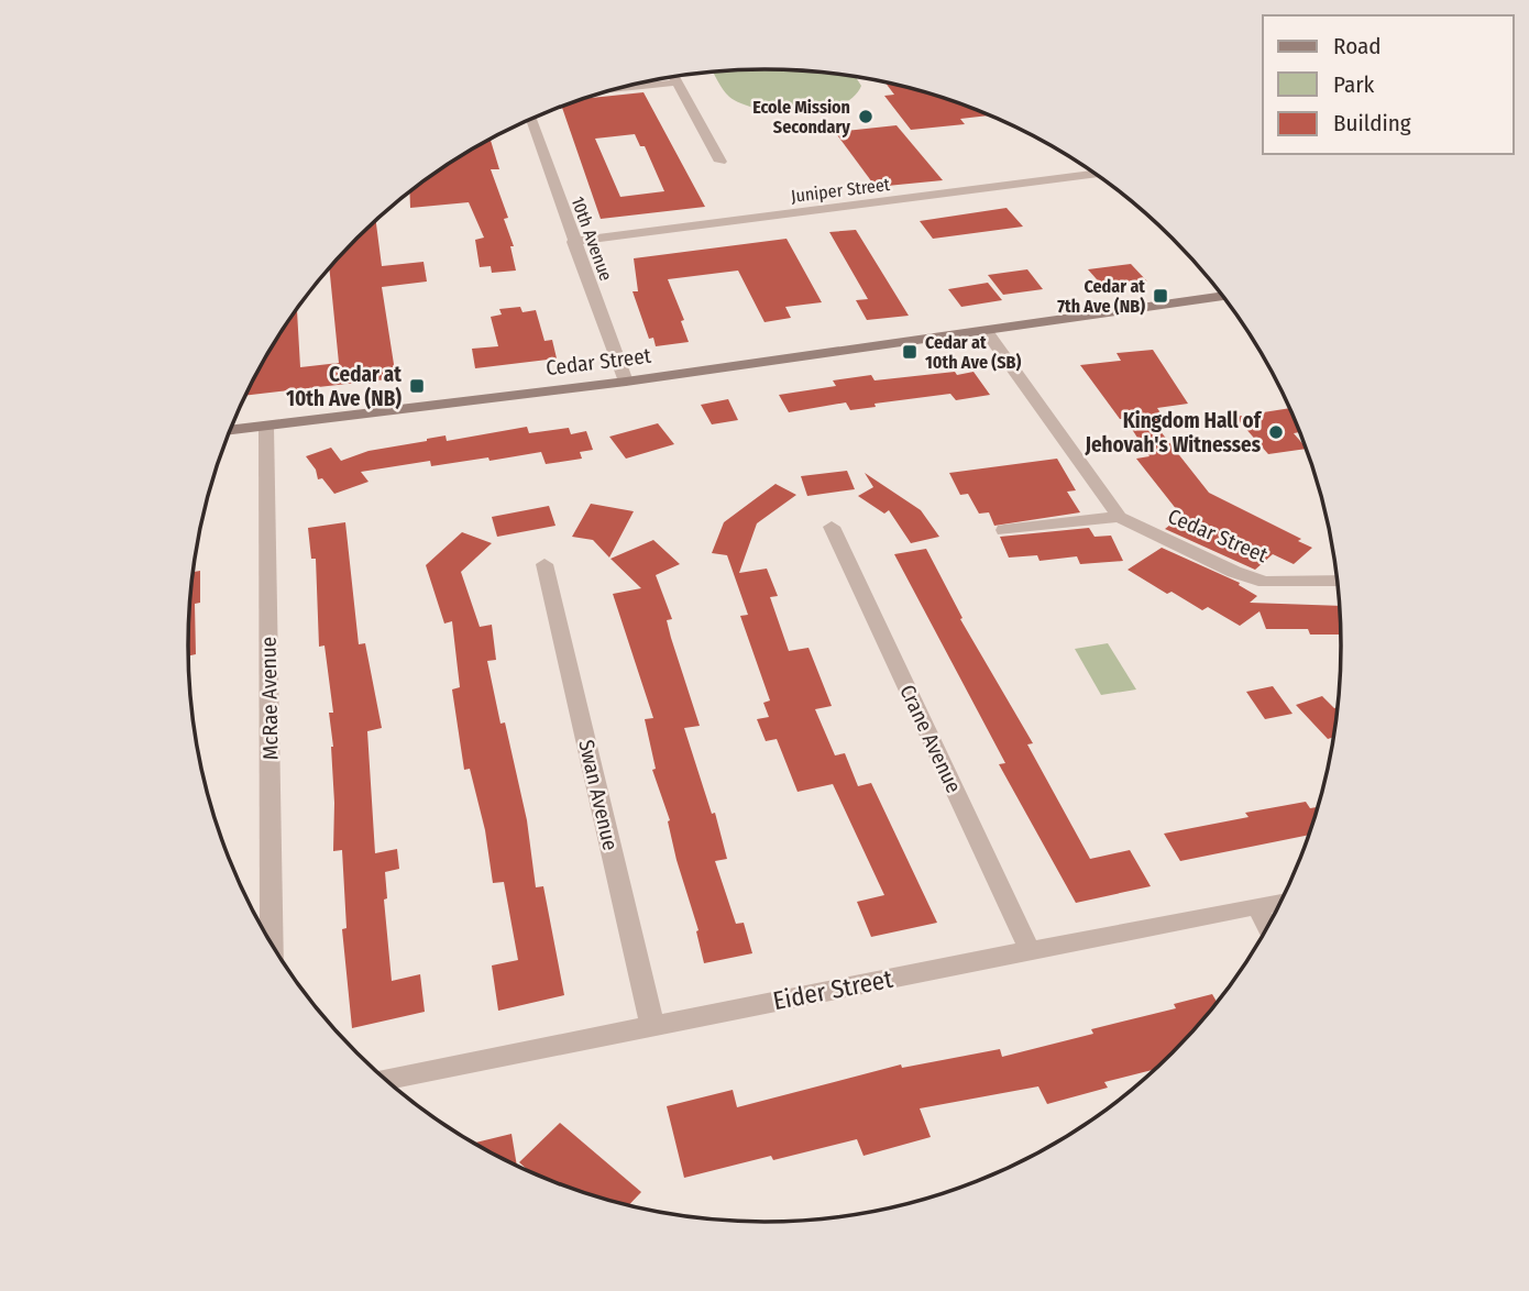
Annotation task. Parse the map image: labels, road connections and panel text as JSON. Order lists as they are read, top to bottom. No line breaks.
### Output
{"streets":{"main road":["Cedar Street"],"street":["Juniper Street","10th Avenue","McRae Avenue","Crane Avenue","Swan Avenue","Eider Street"]},"crossings":[["Juniper Street","10th Avenue"],["10th Avenue","Cedar Street"],["Cedar Street","McRae Avenue"],["Crane Avenue","Eider Street"],["Swan Avenue","Eider Street"]],"places":{"other":["Ecole Mission Secondary","Kingdom Hall of Jehovah's Witnesses"],"transit":["Cedar at 7th Ave (NB)","Cedar at 10th Ave (SB)","Cedar at 10th Ave (NB)"]},"legend":["Road","Park","Building"]}
